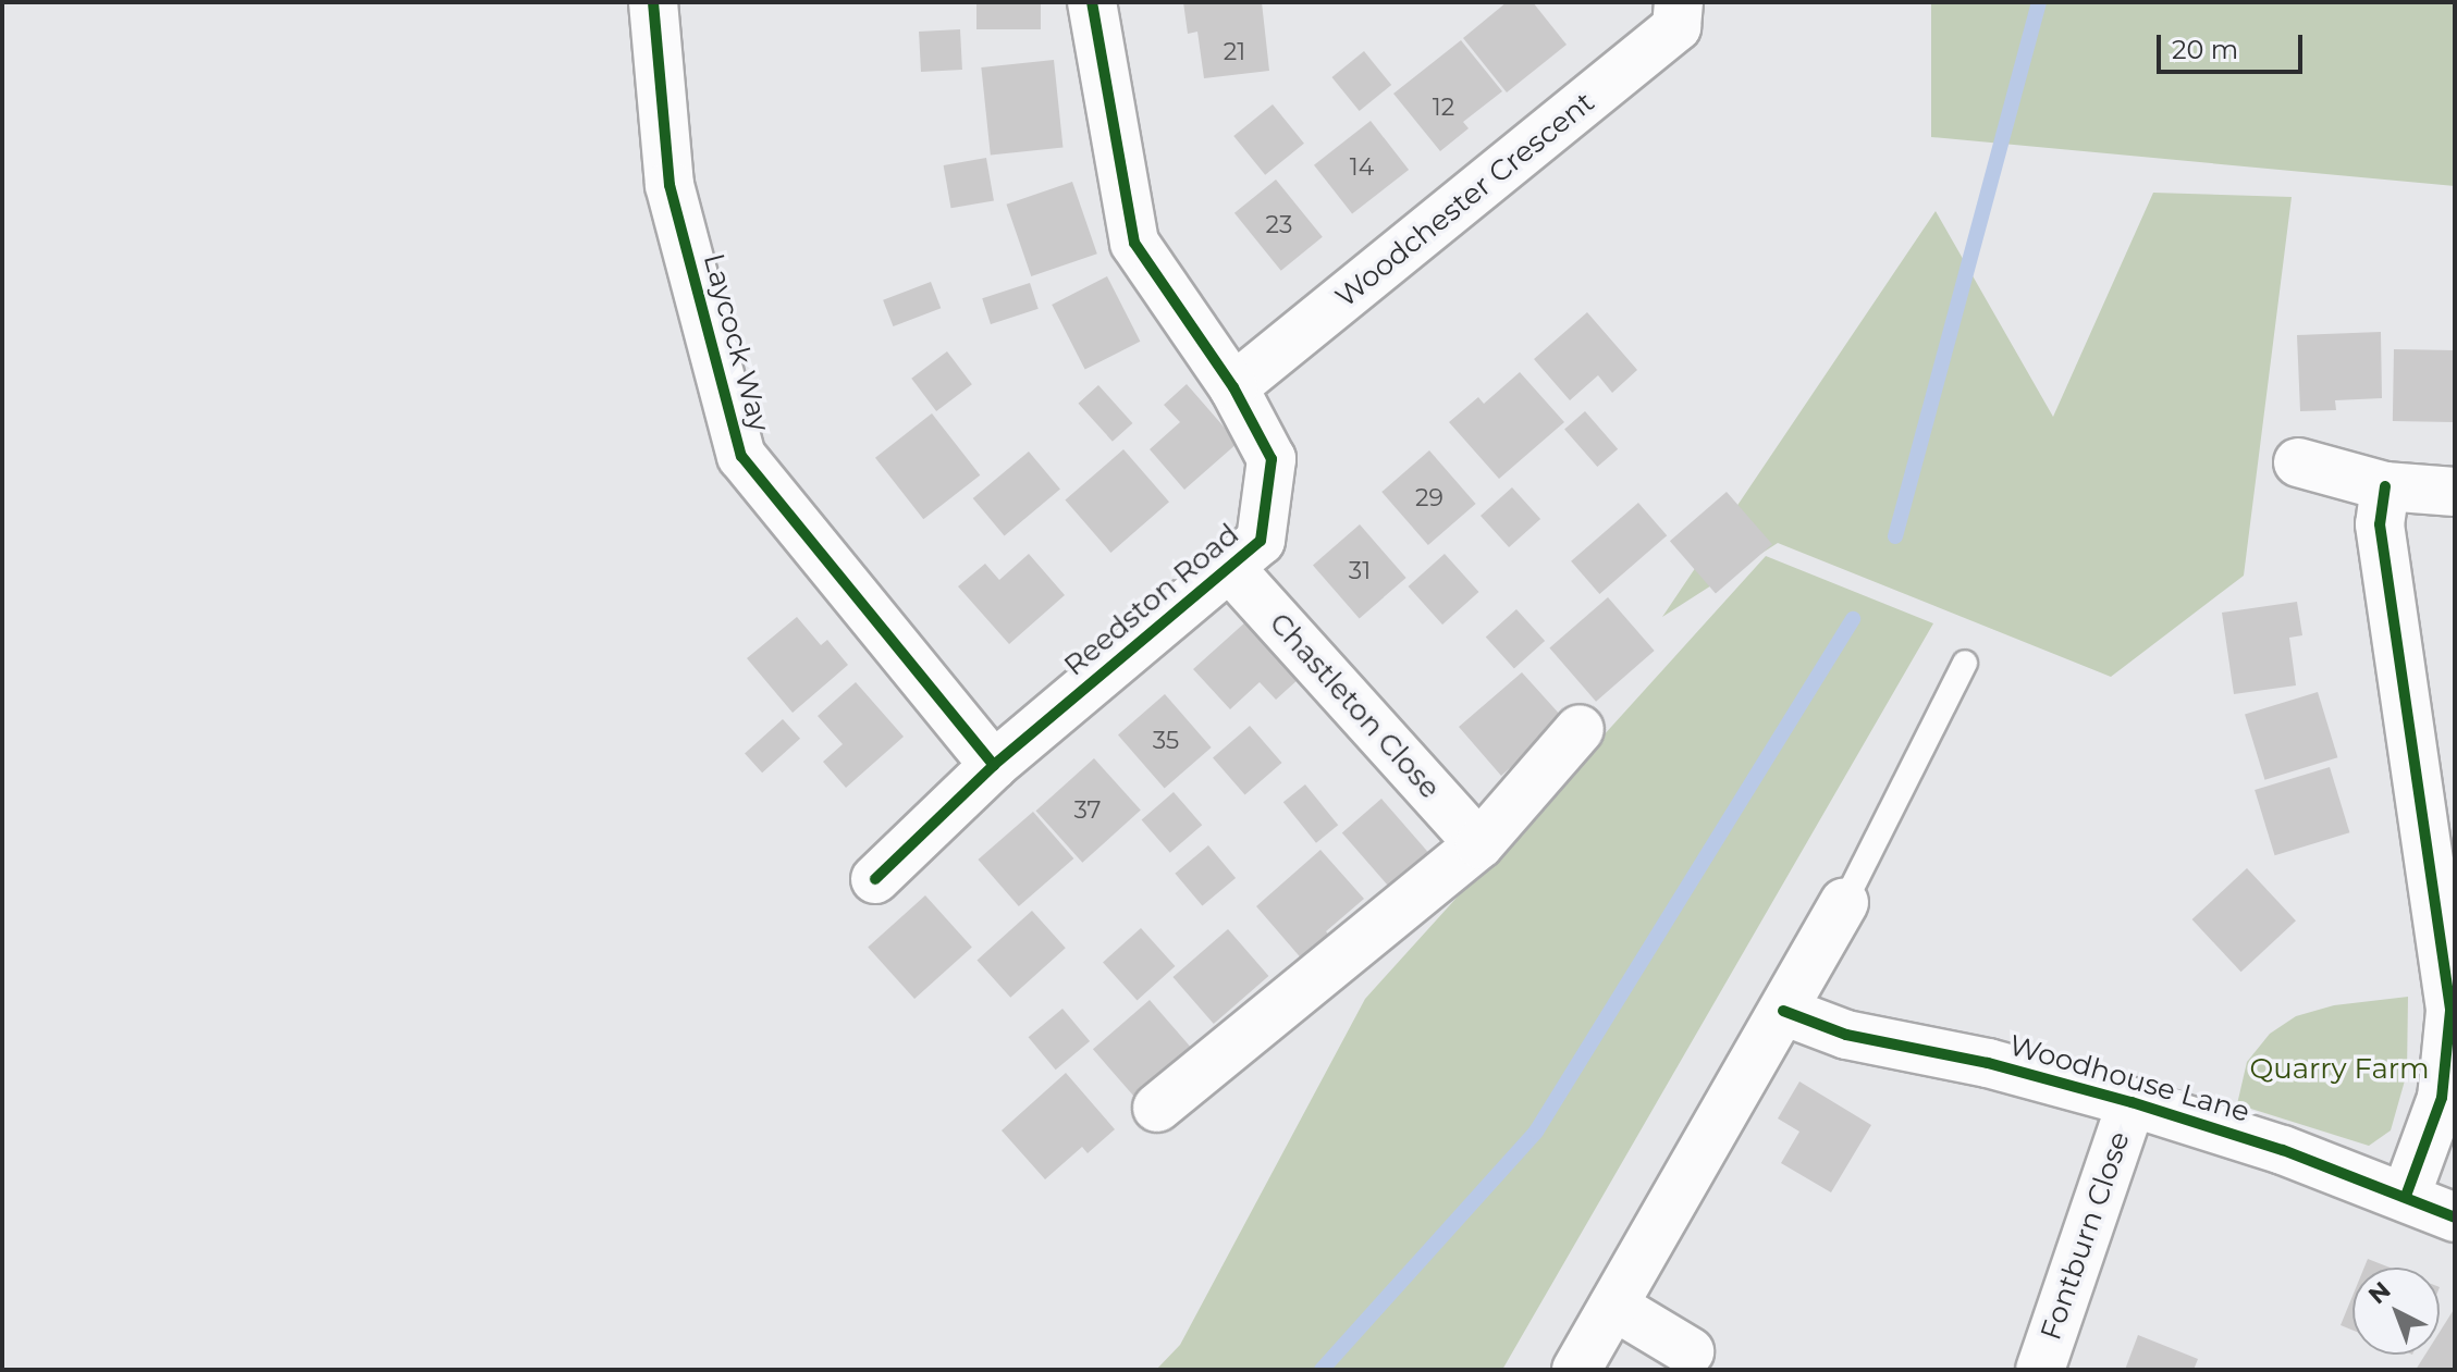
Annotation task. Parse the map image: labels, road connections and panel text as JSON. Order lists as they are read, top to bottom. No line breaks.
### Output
{"streets":{"street":["Woodchester Crescent","Laycock Way","Reedston Road","Chastleton Close","Woodhouse Lane","Fontburn Close"]},"crossings":[["Woodchester Crescent","Reedston Road"],["Laycock Way","Reedston Road"],["Reedston Road","Chastleton Close"],["Woodhouse Lane","Fontburn Close"]],"parks":["Quarry Farm"],"house_numbers":["21","12","14","23","29","31","35","37"],"scale_bar":"20 m","north":"top left"}
